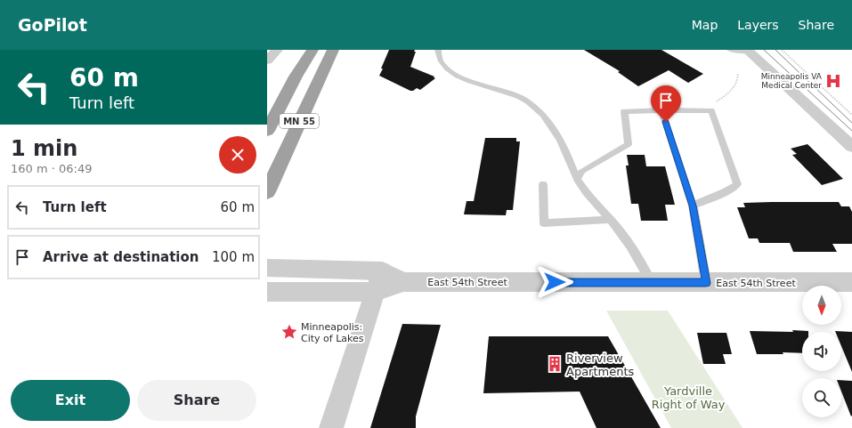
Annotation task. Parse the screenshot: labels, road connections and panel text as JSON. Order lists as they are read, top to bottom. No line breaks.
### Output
{"streets":{"highway":["MN 55"],"street":["East 54th Street"]},"parks":["Yardville Right of Way"],"places":{"hospital":["Minneapolis VA Medical Center"],"place":["Minneapolis: City of Lakes"],"building":["Riverview Apartments"]},"north":"bottom","page":{"header":"GoPilot","nav":["Map","Layers","Share"],"turn":["60 m","Turn left"],"heading":["1 min","160 m · 06:49"],"list":[{"name":"Turn left","value":"60 m"},{"name":"Arrive at destination","value":"100 m"}],"buttons":["Exit","Share"]}}
